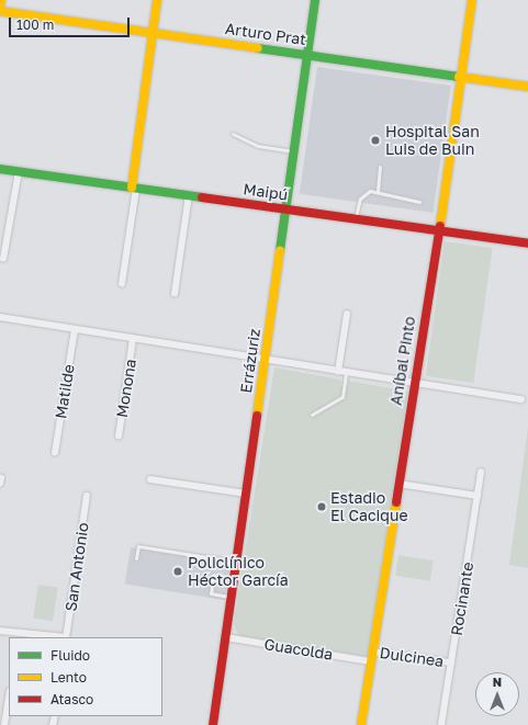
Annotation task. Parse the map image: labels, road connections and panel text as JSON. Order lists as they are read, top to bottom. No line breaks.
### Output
{"streets":{"street":["Arturo Prat","Maipú","Errázuriz","Aníbal Pinto","Monona","Matilde","San Antonio","Rocinante","Guacolda","Dulcinea"]},"crossings":[["Arturo Prat","Errázuriz"],["Arturo Prat","Aníbal Pinto"],["Maipú","Errázuriz"],["Maipú","Aníbal Pinto"],["Errázuriz","Guacolda"],["Aníbal Pinto","Guacolda"],["Aníbal Pinto","Dulcinea"],["Rocinante","Dulcinea"]],"places":["Hospital San Luis de Buin","Estadio El Cacique","Policlínico Héctor García"],"legend":["Fluido","Lento","Atasco"],"scale_bar":"100 m","north":"top"}
